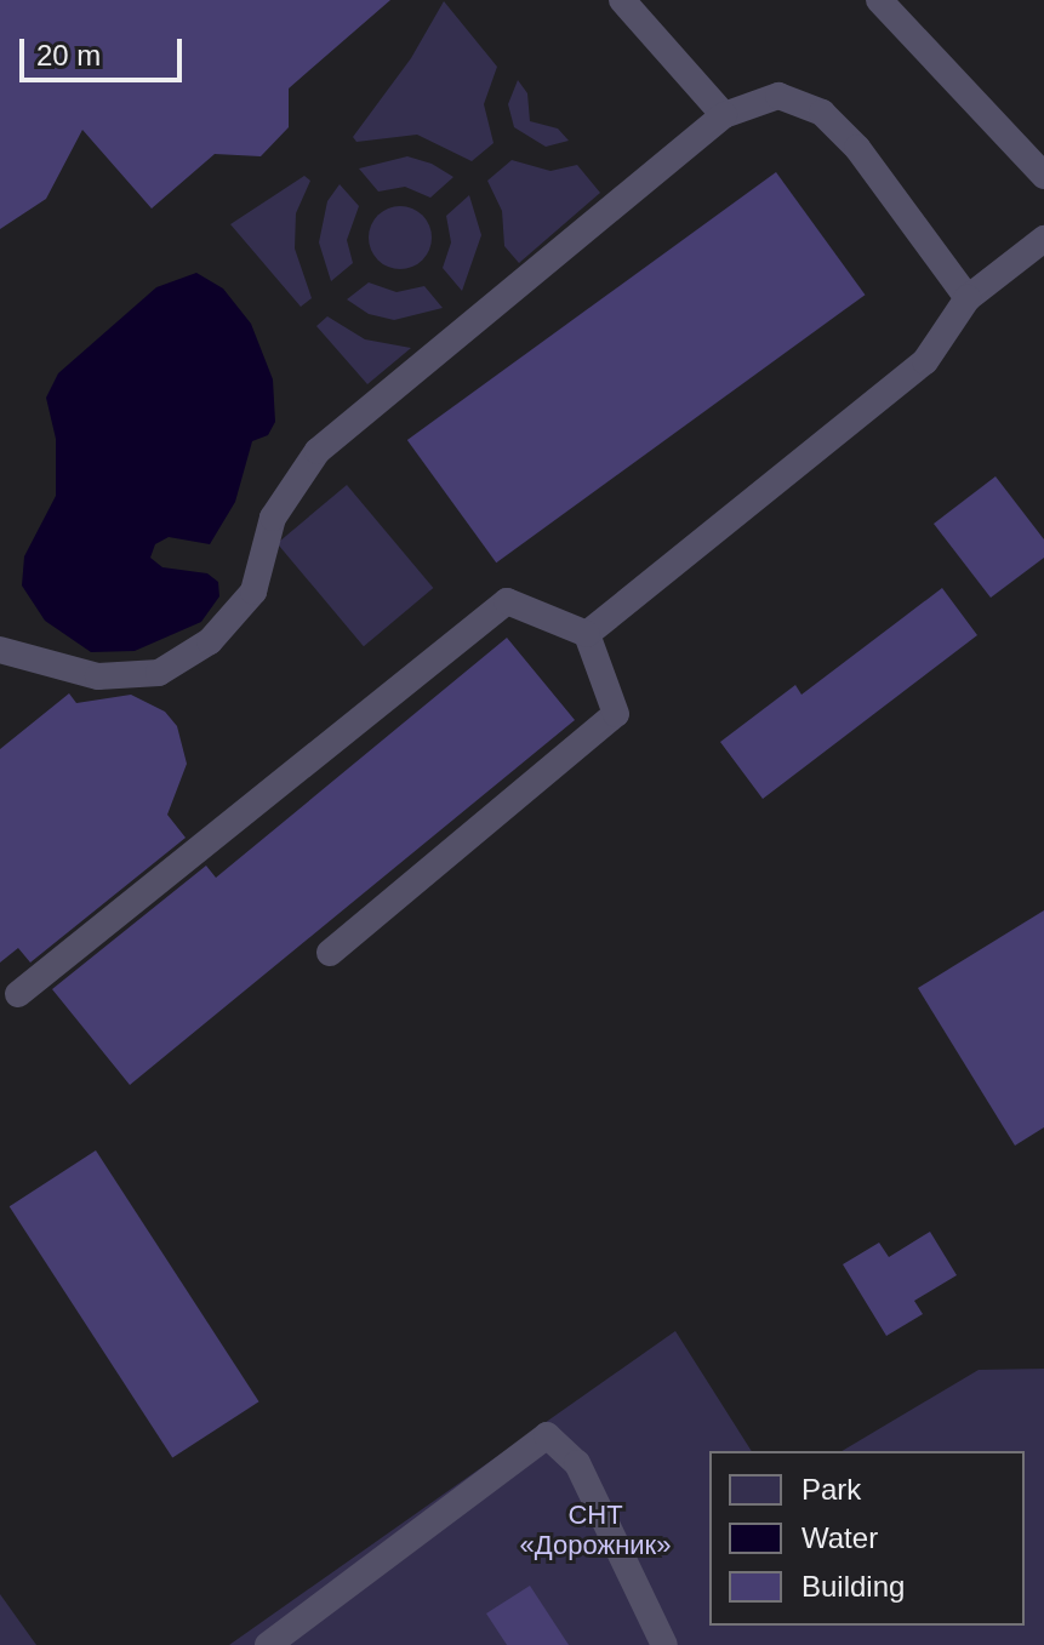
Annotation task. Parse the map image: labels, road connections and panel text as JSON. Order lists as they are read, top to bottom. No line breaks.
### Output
{"parks":["СНТ «Дорожник»"],"legend":["Park","Water","Building"],"scale_bar":"20 m"}
